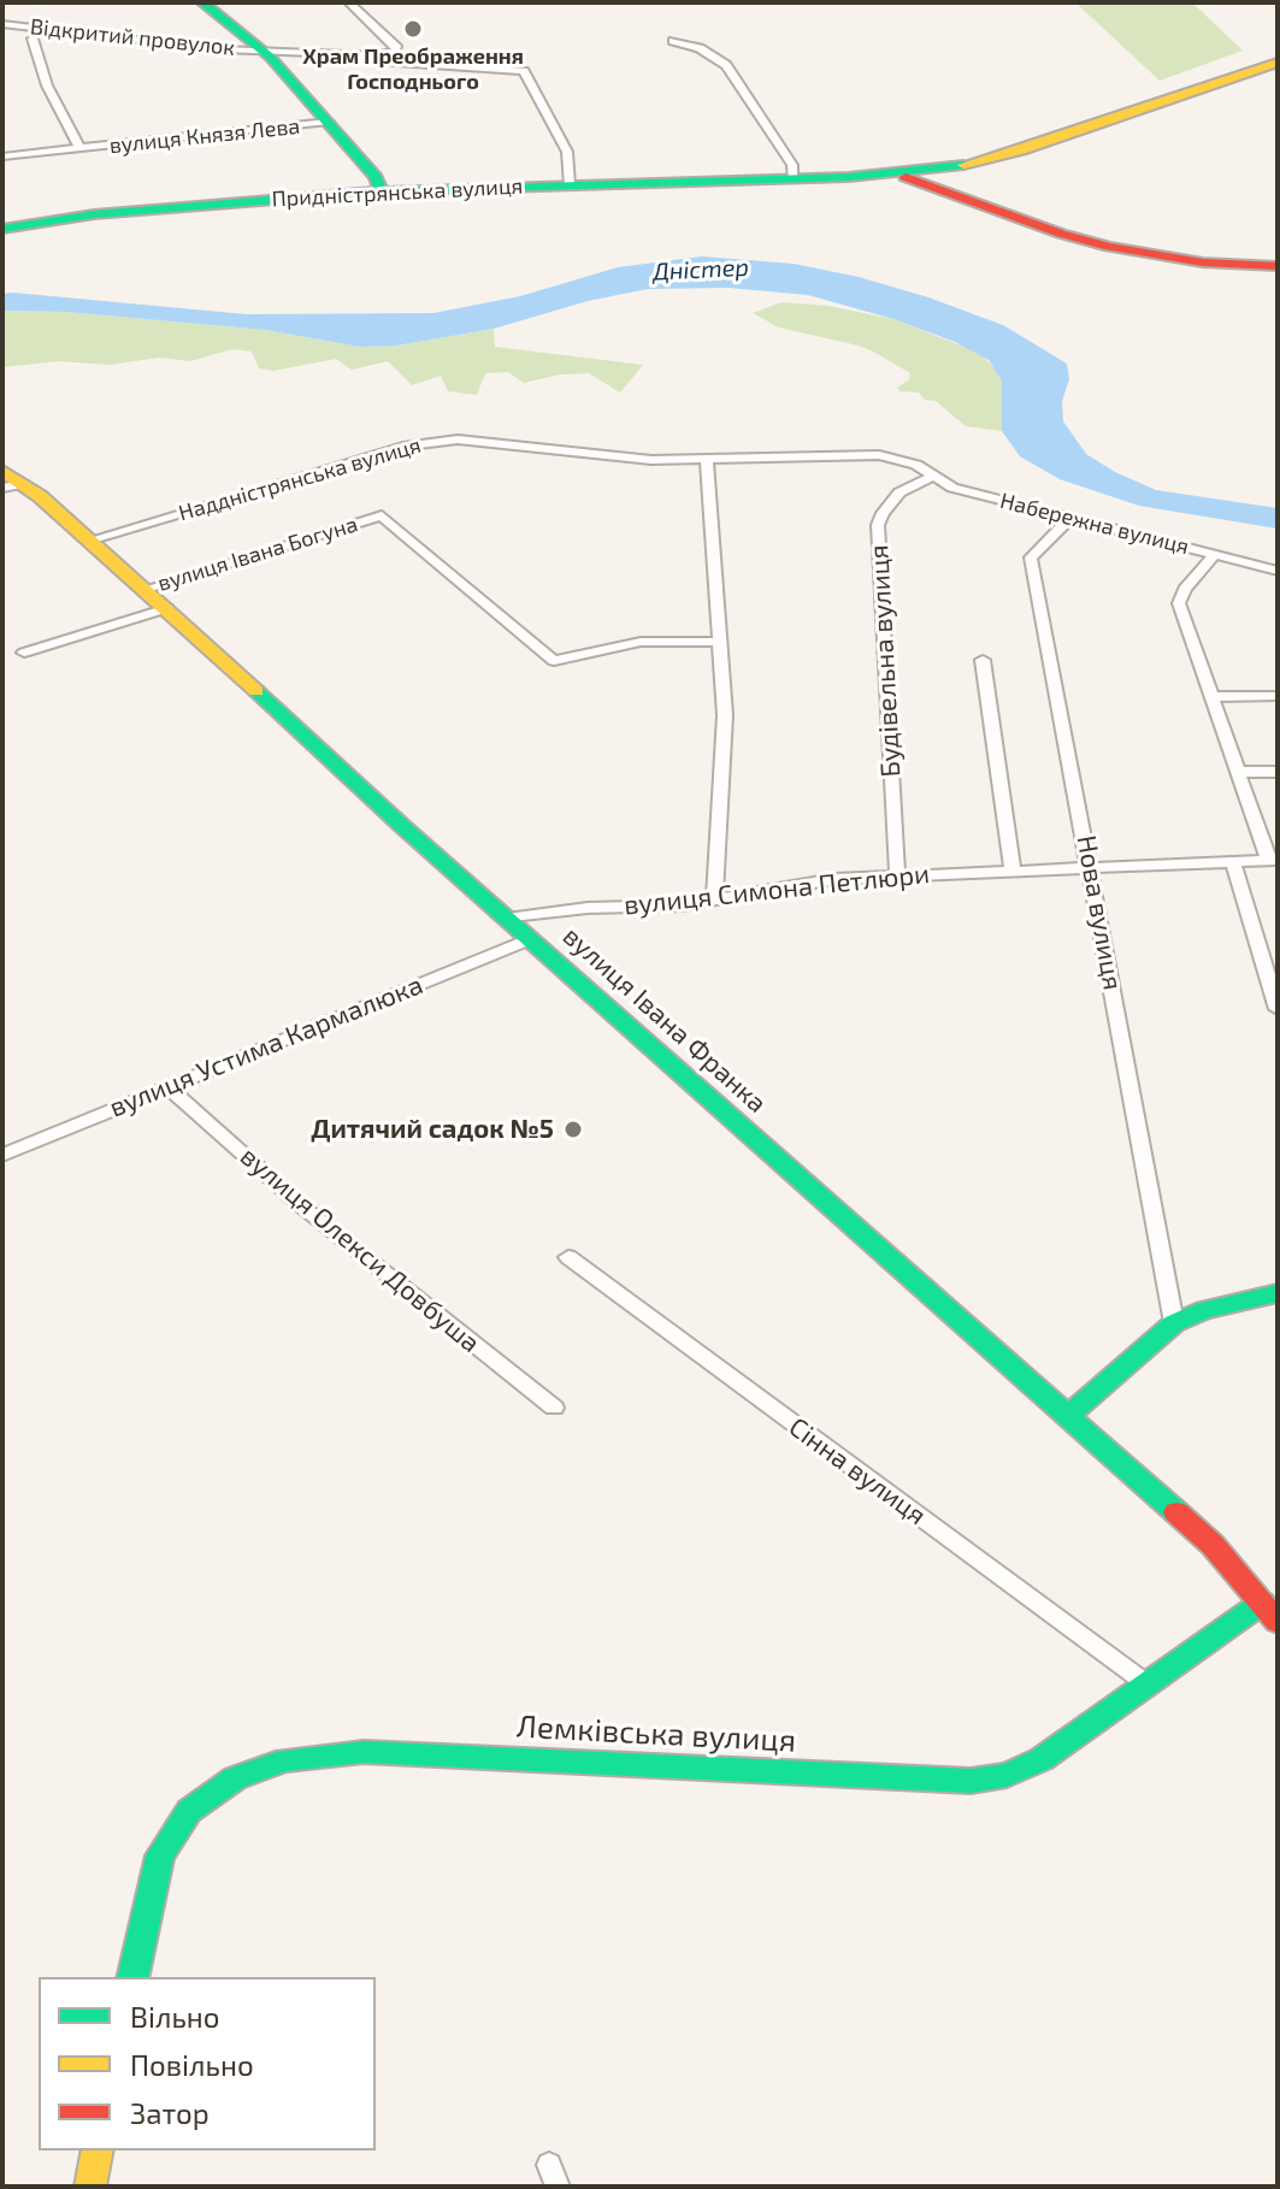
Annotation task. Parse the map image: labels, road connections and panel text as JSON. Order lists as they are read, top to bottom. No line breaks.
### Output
{"streets":{"main road":["Придністрянська вулиця","вулиця Івана Франка","Лемківська вулиця"],"street":["Відкритий провулок","вулиця Князя Лева","Наддністрянська вулиця","Набережна вулиця","вулиця Івана Богуна","Будівельна вулиця","вулиця Симона Петлюри","Нова вулиця","вулиця Устима Кармалюка","вулиця Олекси Довбуша","Сінна вулиця"]},"crossings":[["Наддністрянська вулиця","Набережна вулиця"],["Наддністрянська вулиця","вулиця Івана Франка"],["Набережна вулиця","Будівельна вулиця"],["Набережна вулиця","Нова вулиця"],["вулиця Івана Богуна","вулиця Івана Франка"],["Будівельна вулиця","вулиця Симона Петлюри"],["вулиця Симона Петлюри","Нова вулиця"],["вулиця Симона Петлюри","вулиця Івана Франка"],["вулиця Івана Франка","вулиця Устима Кармалюка"],["вулиця Івана Франка","Лемківська вулиця"],["вулиця Устима Кармалюка","вулиця Олекси Довбуша"],["Сінна вулиця","Лемківська вулиця"]],"water":["Дністер"],"places":["Храм Преображення Господнього","Дитячий садок №5"],"legend":["Вільно","Повільно","Затор"]}
